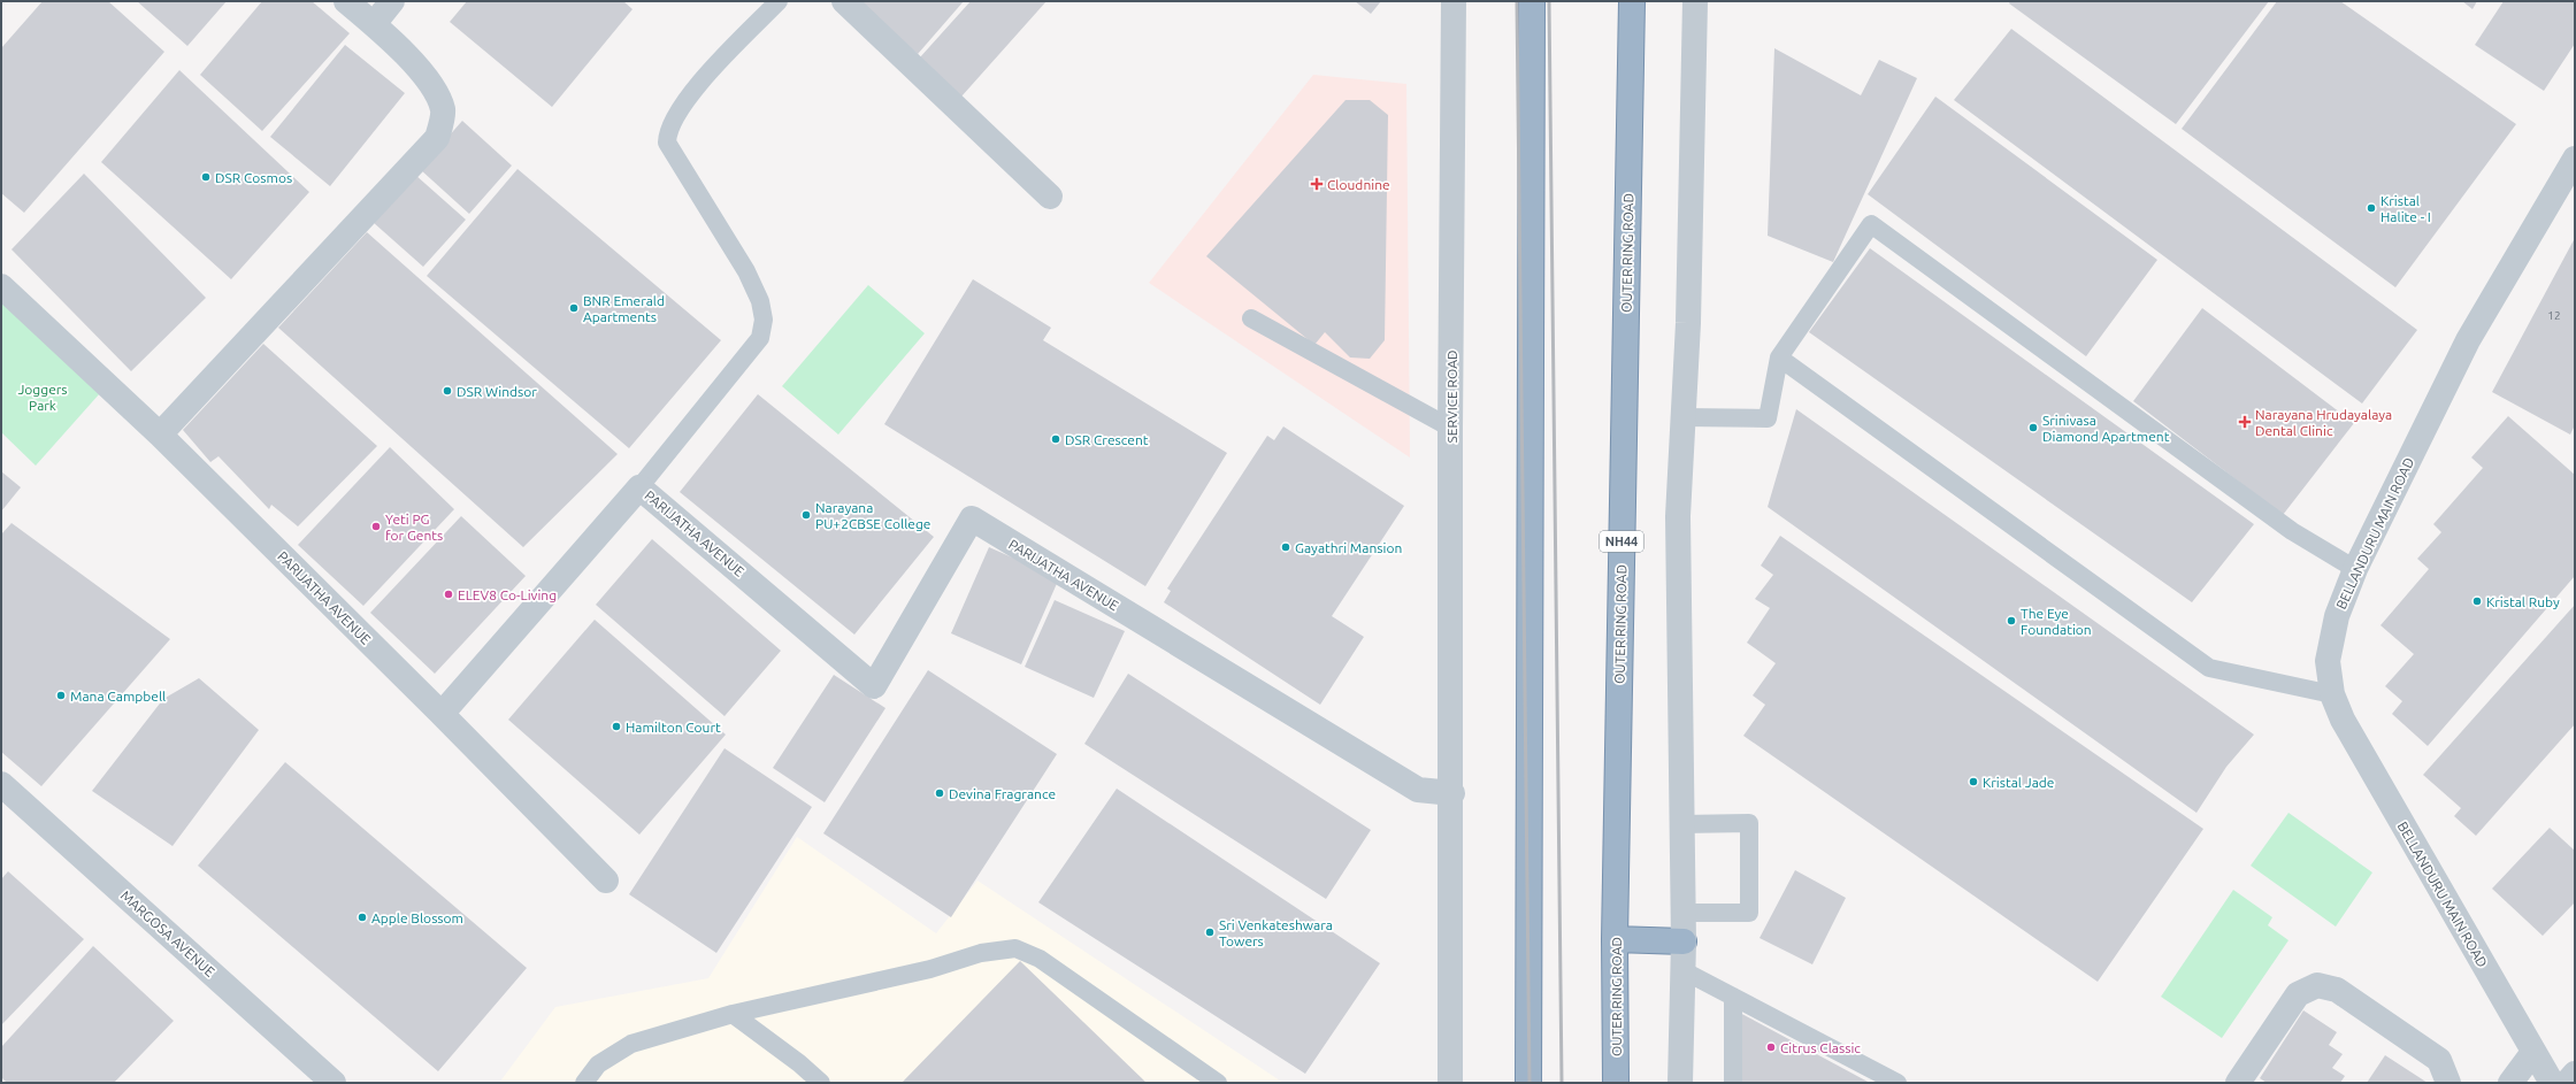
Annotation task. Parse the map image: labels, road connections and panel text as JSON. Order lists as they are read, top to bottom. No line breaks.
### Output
{"streets":{"highway":["OUTER RING ROAD","NH44"],"street":["SERVICE ROAD","PARIJATHA AVENUE","BELLANDURU MAIN ROAD","MARGOSA AVENUE"]},"crossings":[["SERVICE ROAD","PARIJATHA AVENUE"]],"parks":["Joggers Park"],"places":{"other":["DSR Cosmos","Kristal Halite - I","BNR Emerald Apartments","DSR Windsor","Srinivasa Diamond Apartment","DSR Crescent","Narayana PU+2CBSE College","Yeti PG for Gents","Gayathri Mansion","ELEV8 Co-Living","Kristal Ruby","The Eye Foundation","Mana Campbell","Hamilton Court","Kristal Jade","Devina Fragrance","Apple Blossom","Sri Venkateshwara Towers","Citrus Classic"],"health":["Cloudnine","Narayana Hrudayalaya Dental Clinic"]},"house_numbers":["12"]}
